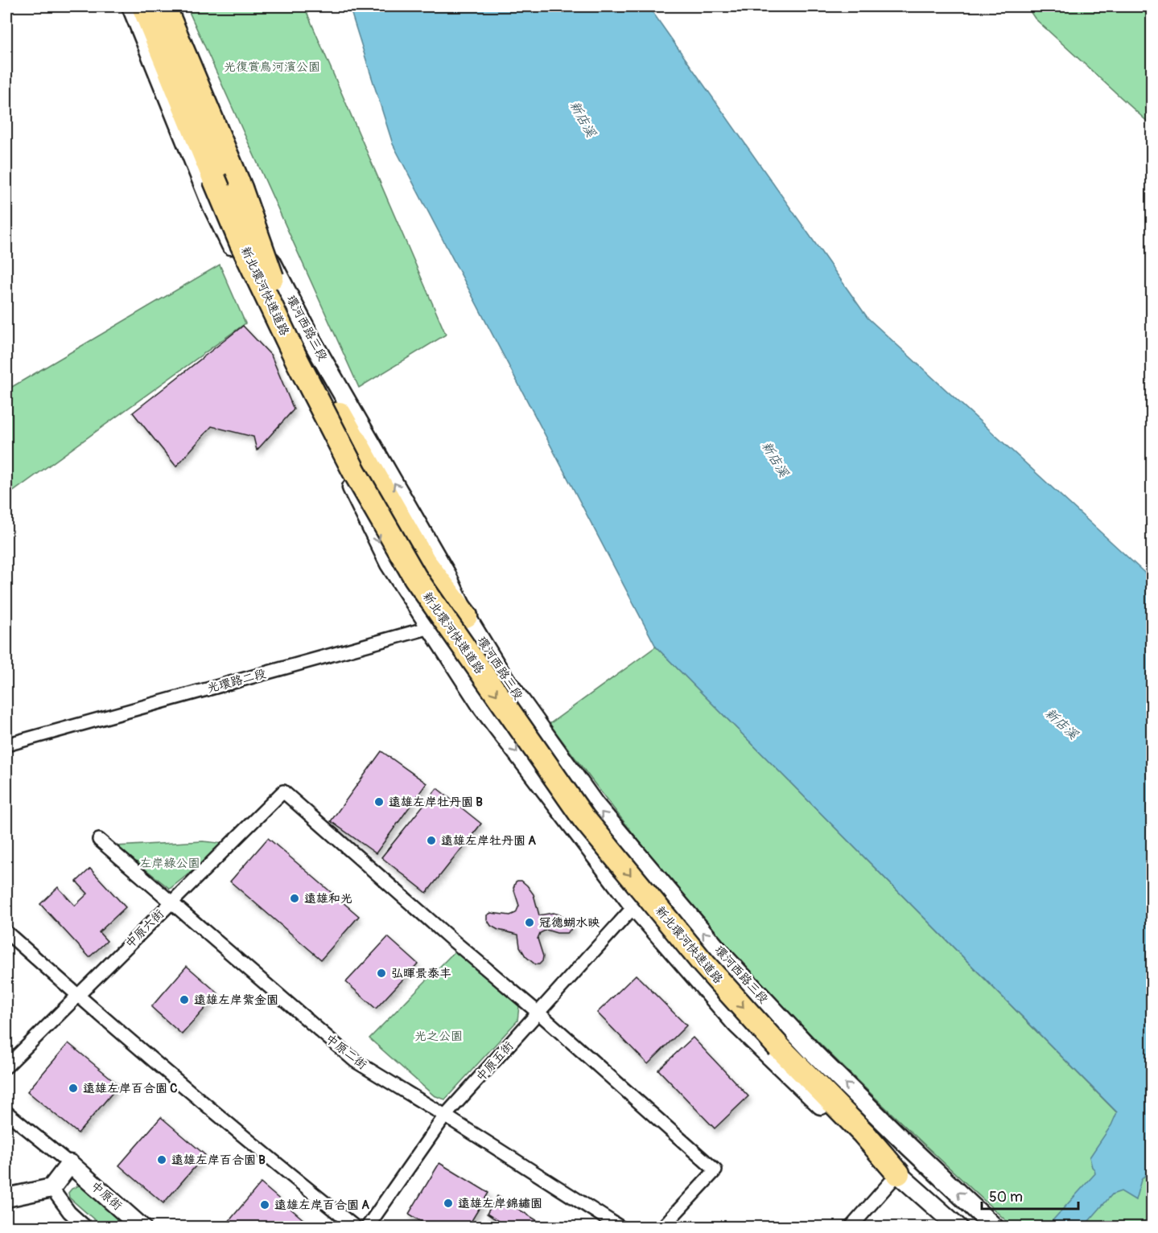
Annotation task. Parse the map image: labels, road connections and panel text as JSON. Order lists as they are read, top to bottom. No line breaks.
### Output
{"streets":{"highway":["新北環河快速道路"],"main road":["環河西路三段","中原街"],"street":["光環路二段","中原六街","中原二街","中原五街"]},"crossings":[["新北環河快速道路","環河西路三段"],["新北環河快速道路","光環路二段"],["環河西路三段","光環路二段"],["中原六街","中原二街"],["中原六街","中原五街"],["中原二街","中原五街"]],"water":["新店溪"],"parks":["光復賞鳥河濱公園","左岸綠公園","光之公園"],"places":["遠雄左岸牡丹園 B","遠雄左岸牡丹園 A","遠雄和光","冠德蝴水映","弘暉景泰丰","遠雄左岸紫金園","遠雄左岸百合園 C","遠雄左岸百合園 B","遠雄左岸錦繡園","遠雄左岸百合園 A"],"scale_bar":"50 m"}
